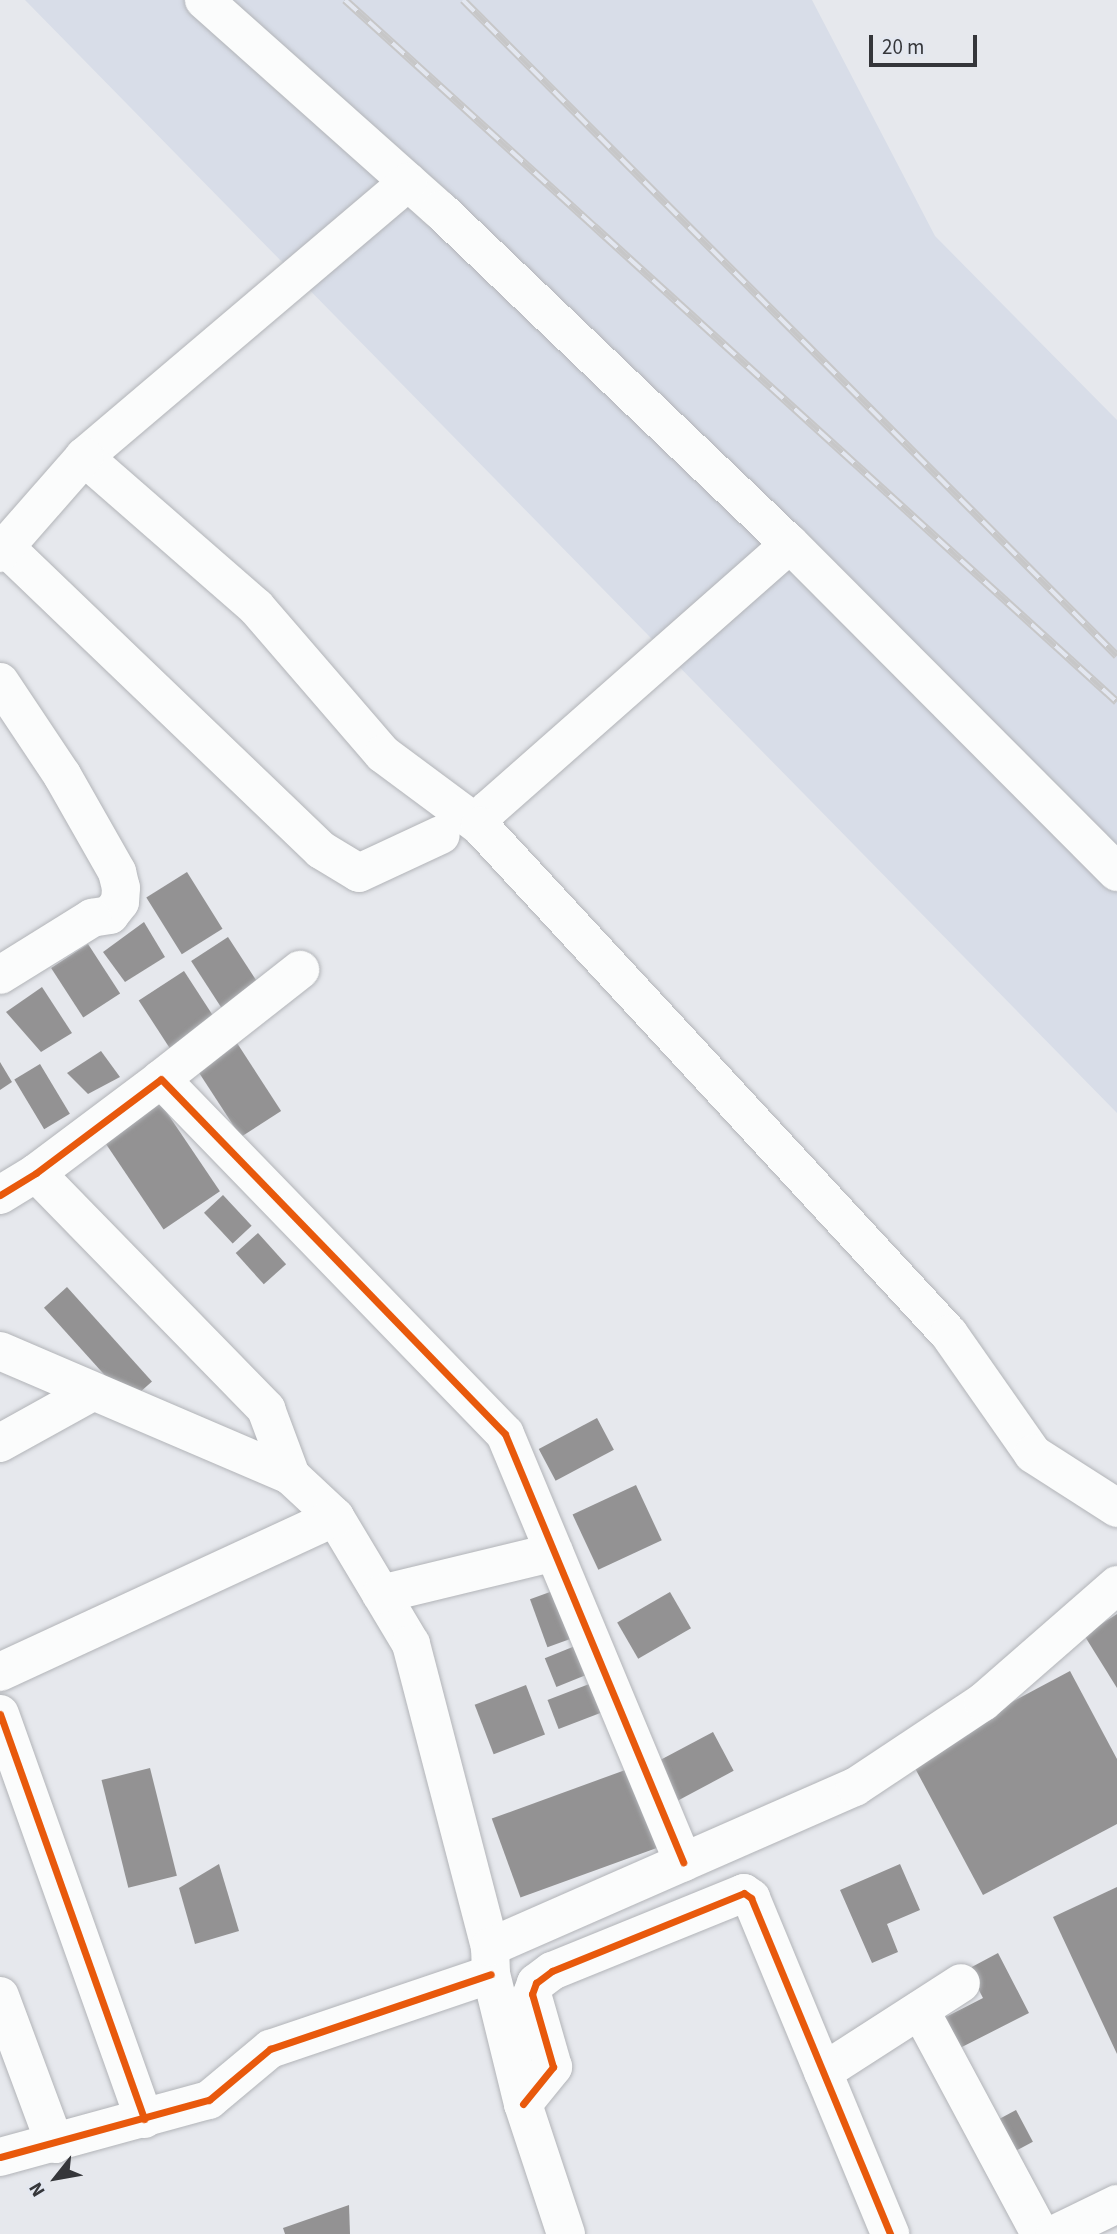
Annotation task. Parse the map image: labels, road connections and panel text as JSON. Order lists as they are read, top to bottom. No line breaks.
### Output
{"scale_bar":"20 m","north":"bottom left"}
